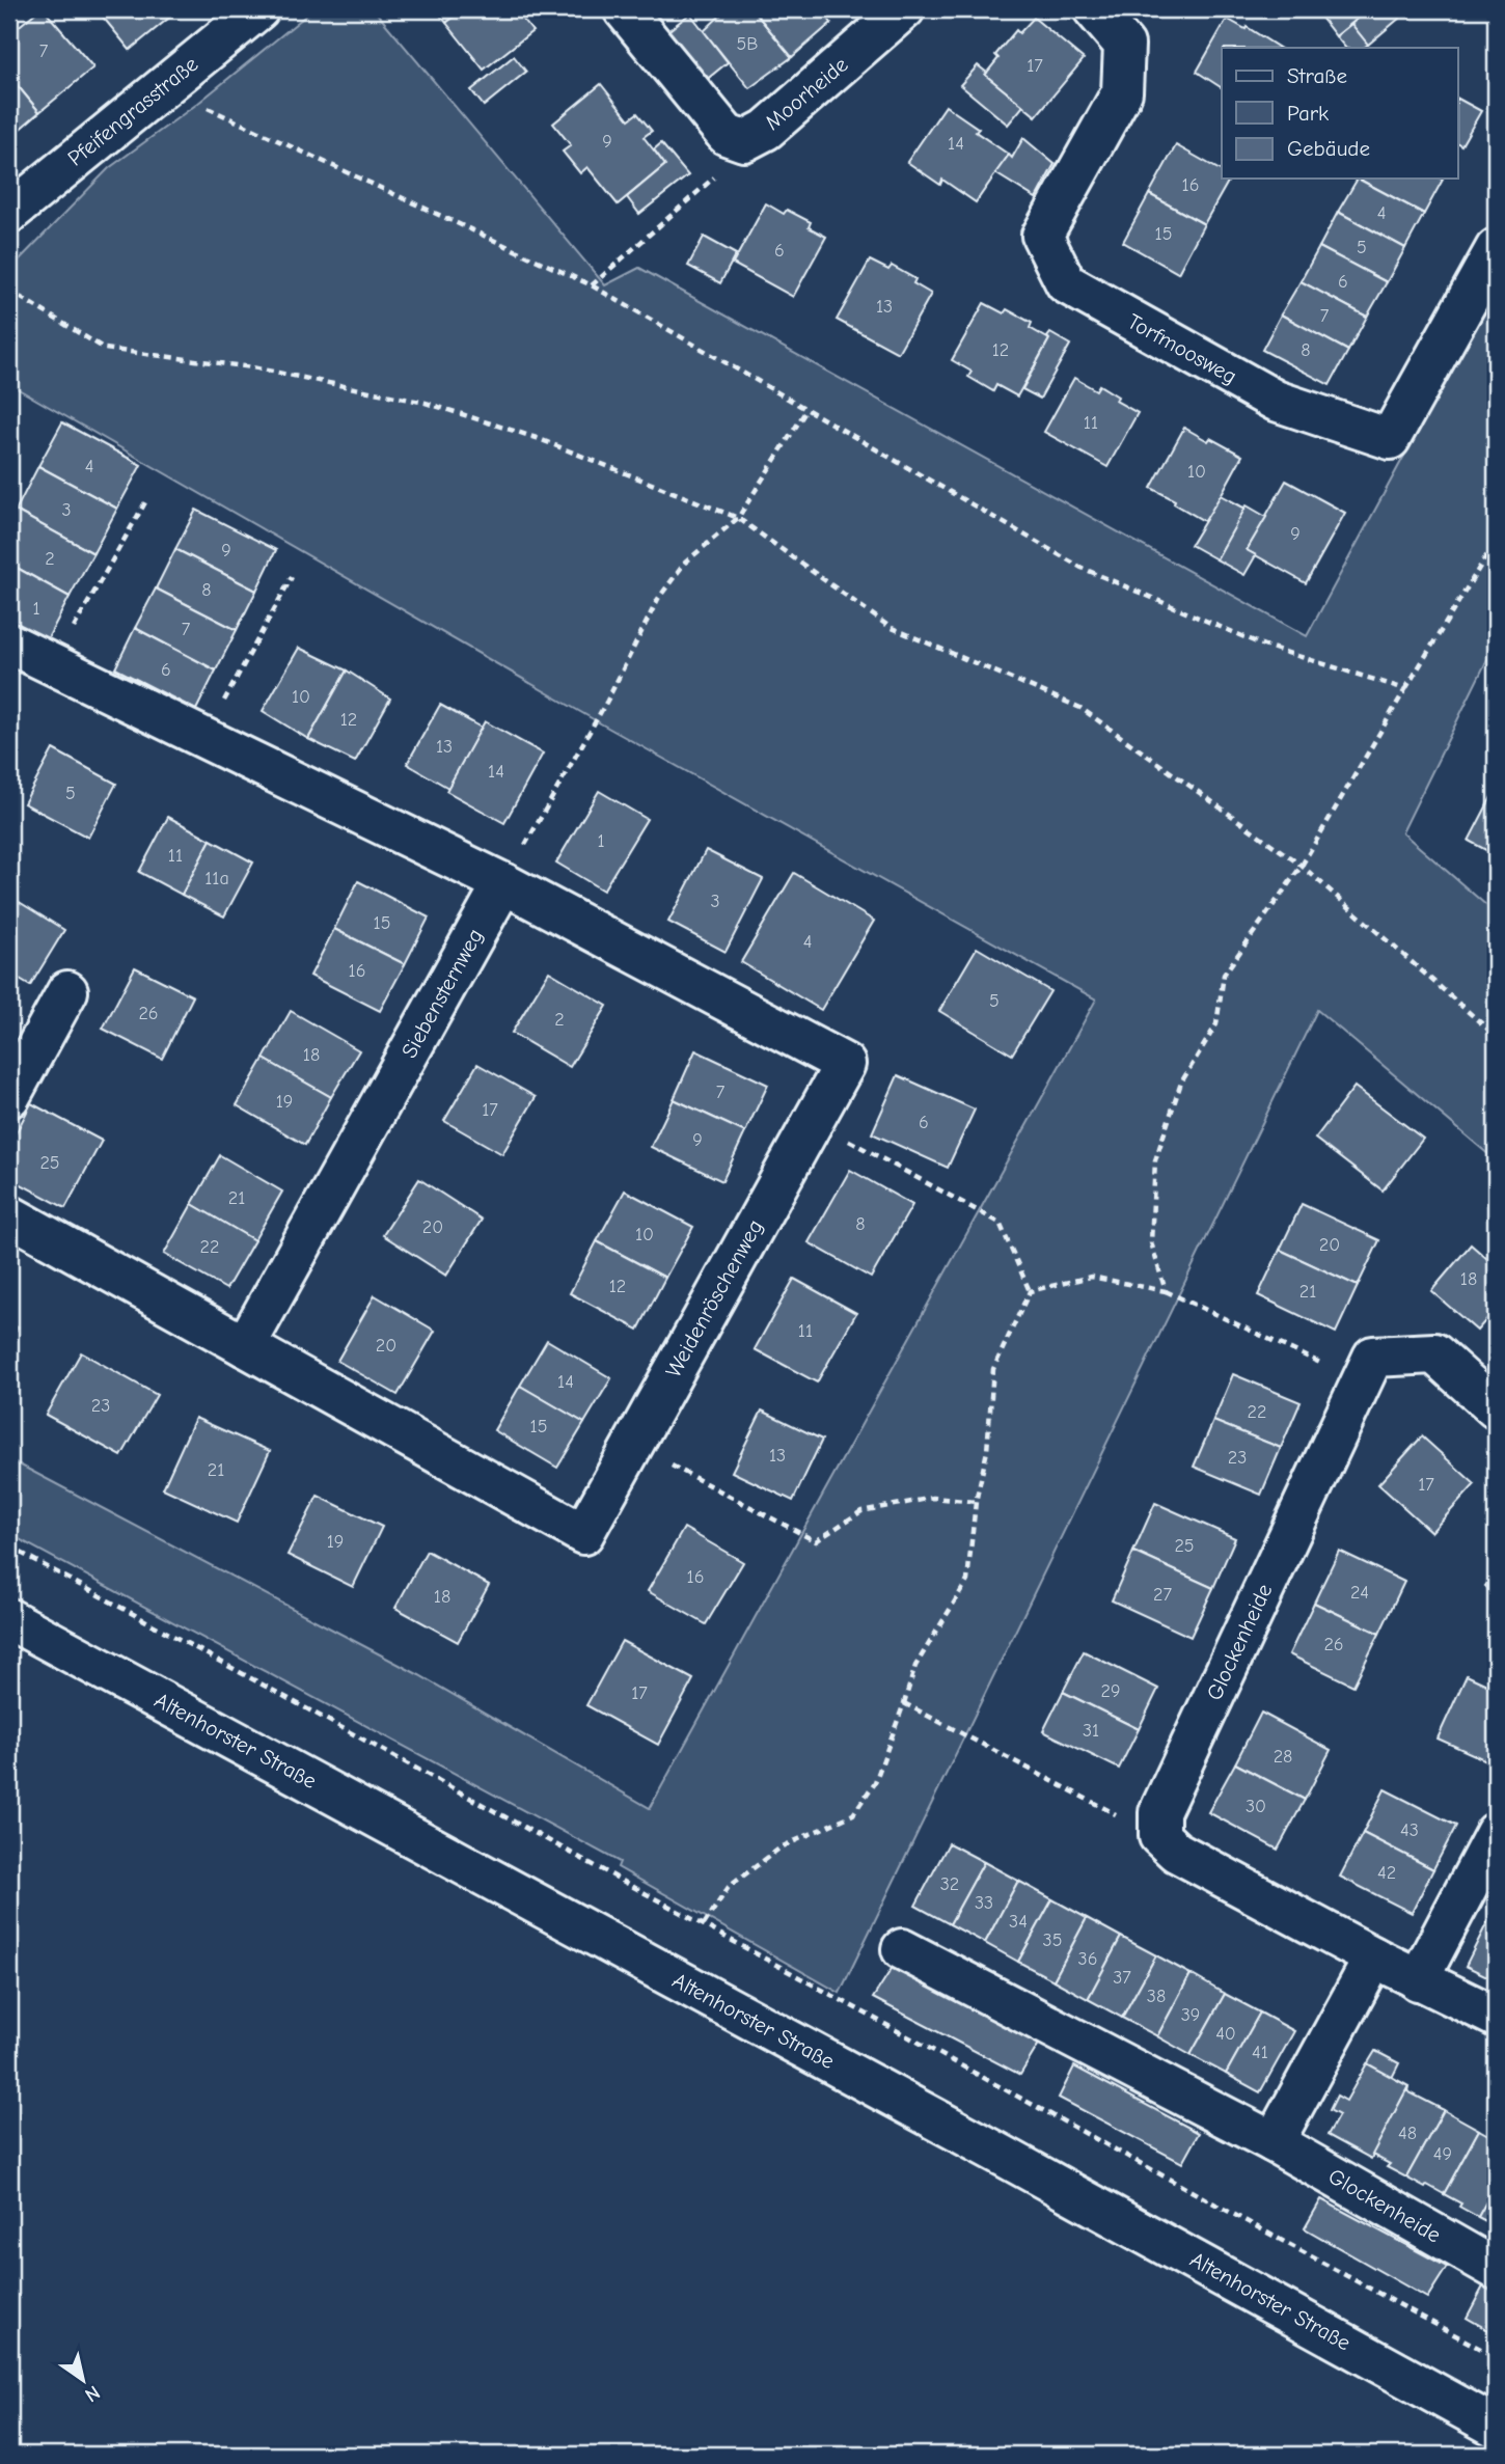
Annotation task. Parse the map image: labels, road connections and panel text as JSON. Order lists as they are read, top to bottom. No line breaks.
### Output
{"streets":{"street":["Moorheide","Pfeifengrasstraße","Torfmoosweg","Siebensternweg","Weidenröschenweg","Glockenheide","Altenhorster Straße"]},"crossings":[["Siebensternweg","Weidenröschenweg"]],"house_numbers":["5B","7","17","9","14","16","4","15","5","6","6","13","7","12","8","11","4","10","3","9","9","2","8","1","7","6","10","12","13","14","5","1","11","11a","3","15","4","16","5","26","2","18","7","19","17","6","9","25","21","8","20","10","20","22","18","12","21","11","20","14","23","22","15","13","23","21","17","19","25","16","24","27","18","26","29","17","31","28","30","43","42","32","33","34","35","36","37","38","39","40","41","48","49"],"legend":["Straße","Park","Gebäude"],"north":"bottom right"}
